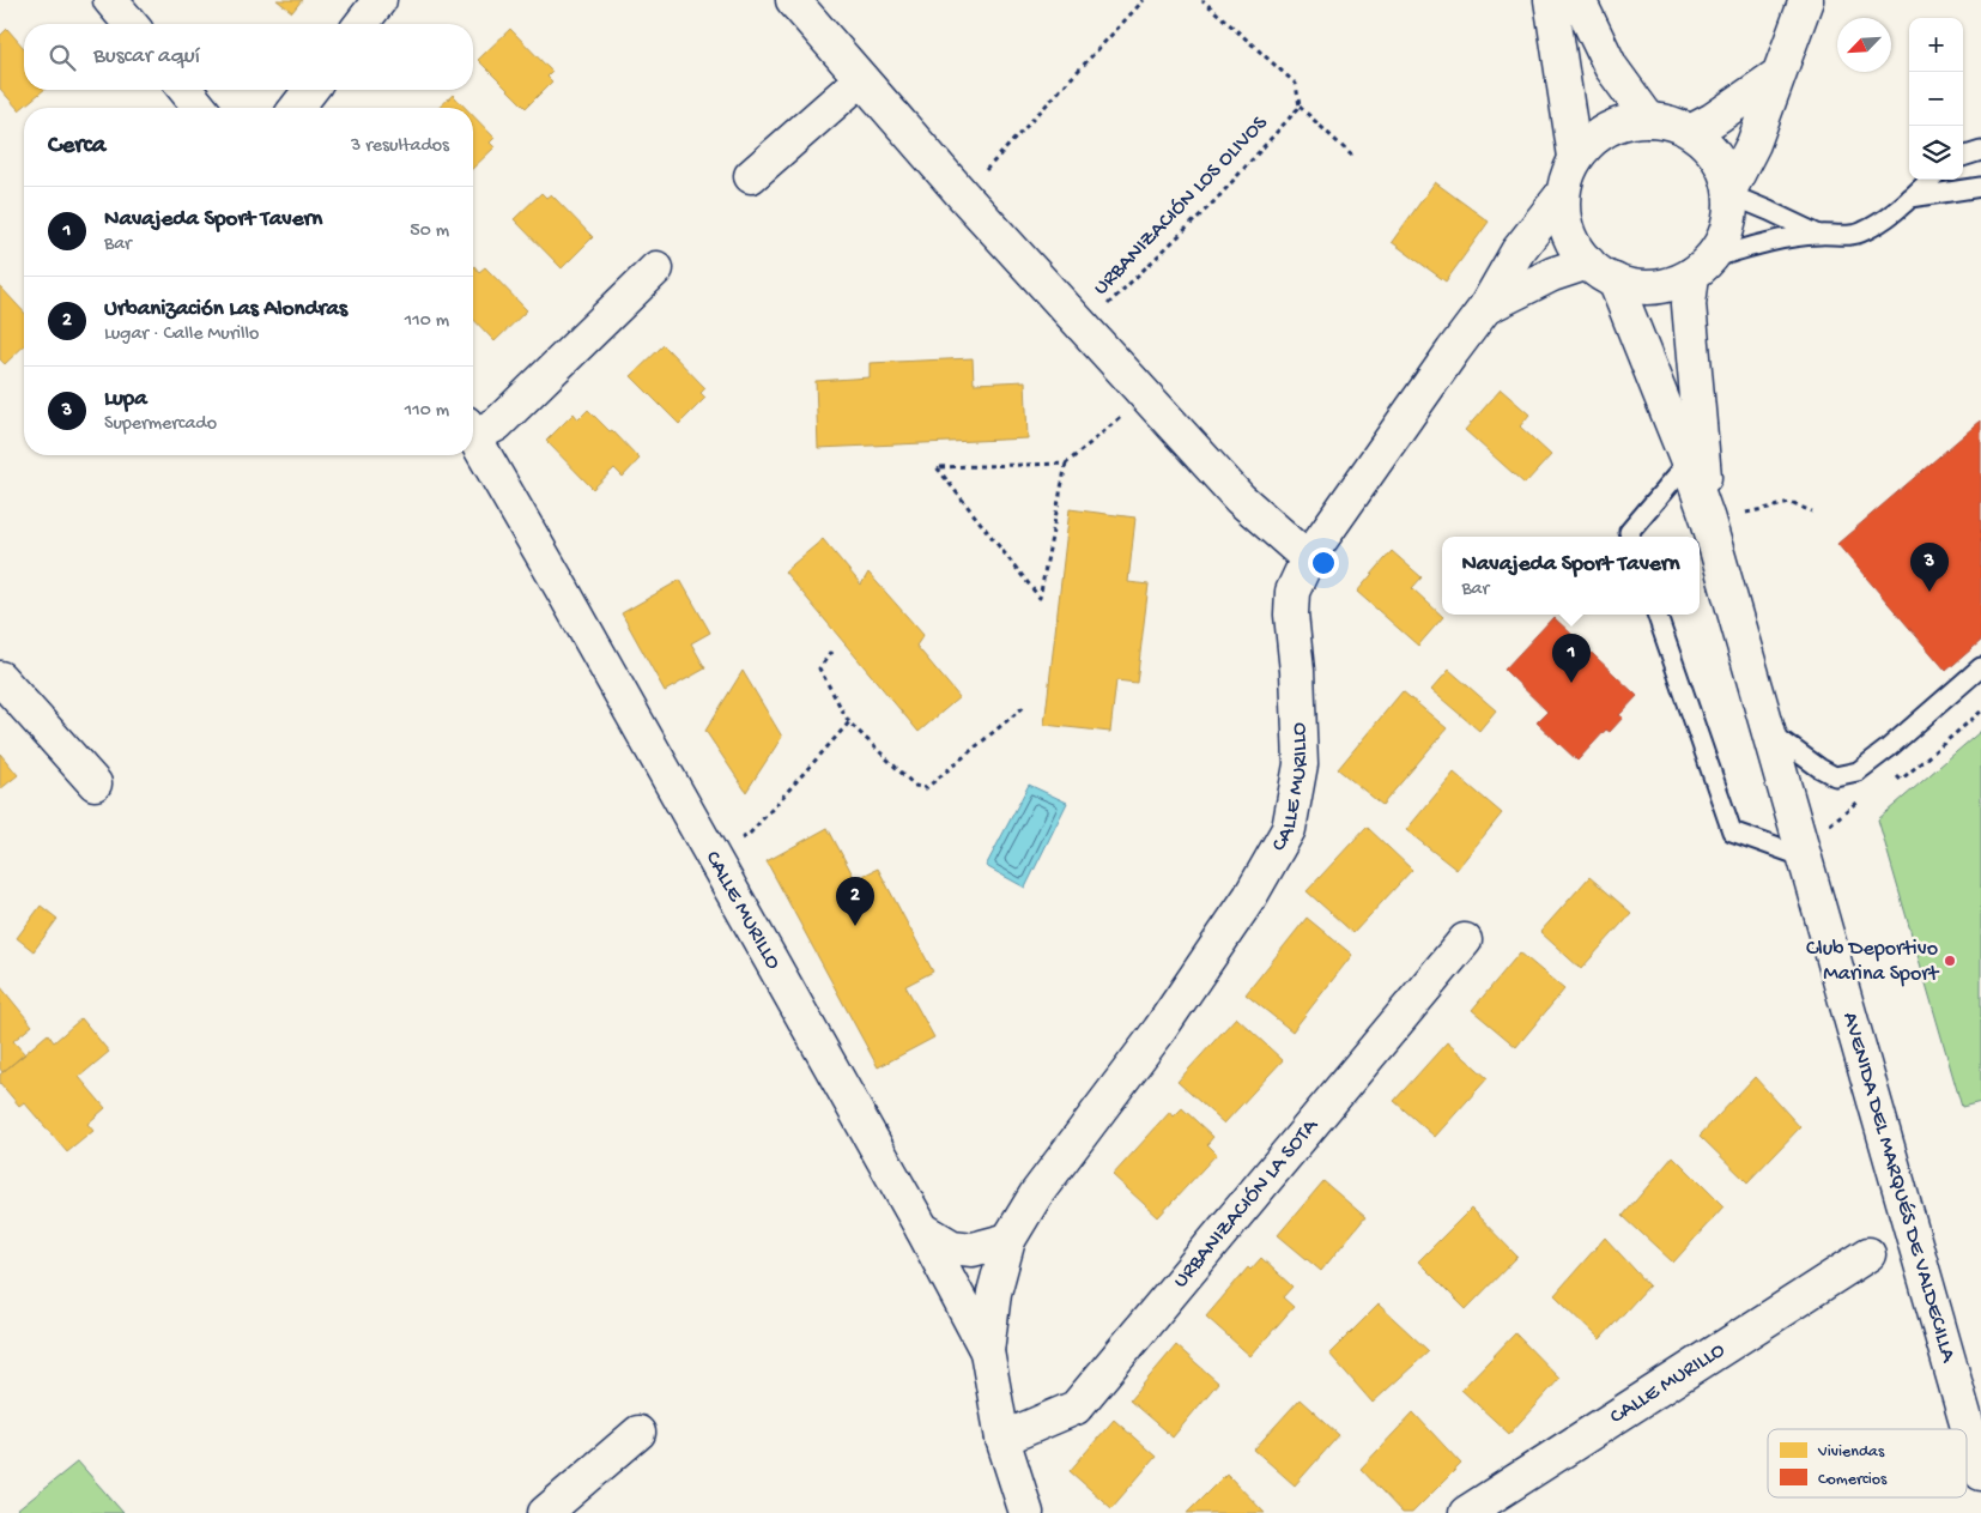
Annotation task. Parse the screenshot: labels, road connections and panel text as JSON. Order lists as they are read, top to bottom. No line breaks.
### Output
{"streets":{"street":["CALLE MURILLO","AVENIDA DEL MARQUÉS DE VALDECILLA","URBANIZACIÓN LA SOTA"],"path":["URBANIZACIÓN LOS OLIVOS"]},"crossings":[["CALLE MURILLO","AVENIDA DEL MARQUÉS DE VALDECILLA"],["CALLE MURILLO","URBANIZACIÓN LA SOTA"]],"places":["Club Deportivo Marina Sport"],"legend":["Viviendas","Comercios"],"north":"bottom left","page":{"map_buttons":["+","−"],"search":"Buscar aquí","heading":["Cerca","3 resultados"],"list":[{"mark":"1","name":"Navajeda Sport Tavern","note":"Bar","value":"50 m"},{"mark":"2","name":"Urbanización Las Alondras","note":"Lugar · Calle Murillo","value":"110 m"},{"mark":"3","name":"Lupa","note":"Supermercado","value":"110 m"}],"popup":["Navajeda Sport Tavern","Bar"],"pins":["3","1","2"]}}
